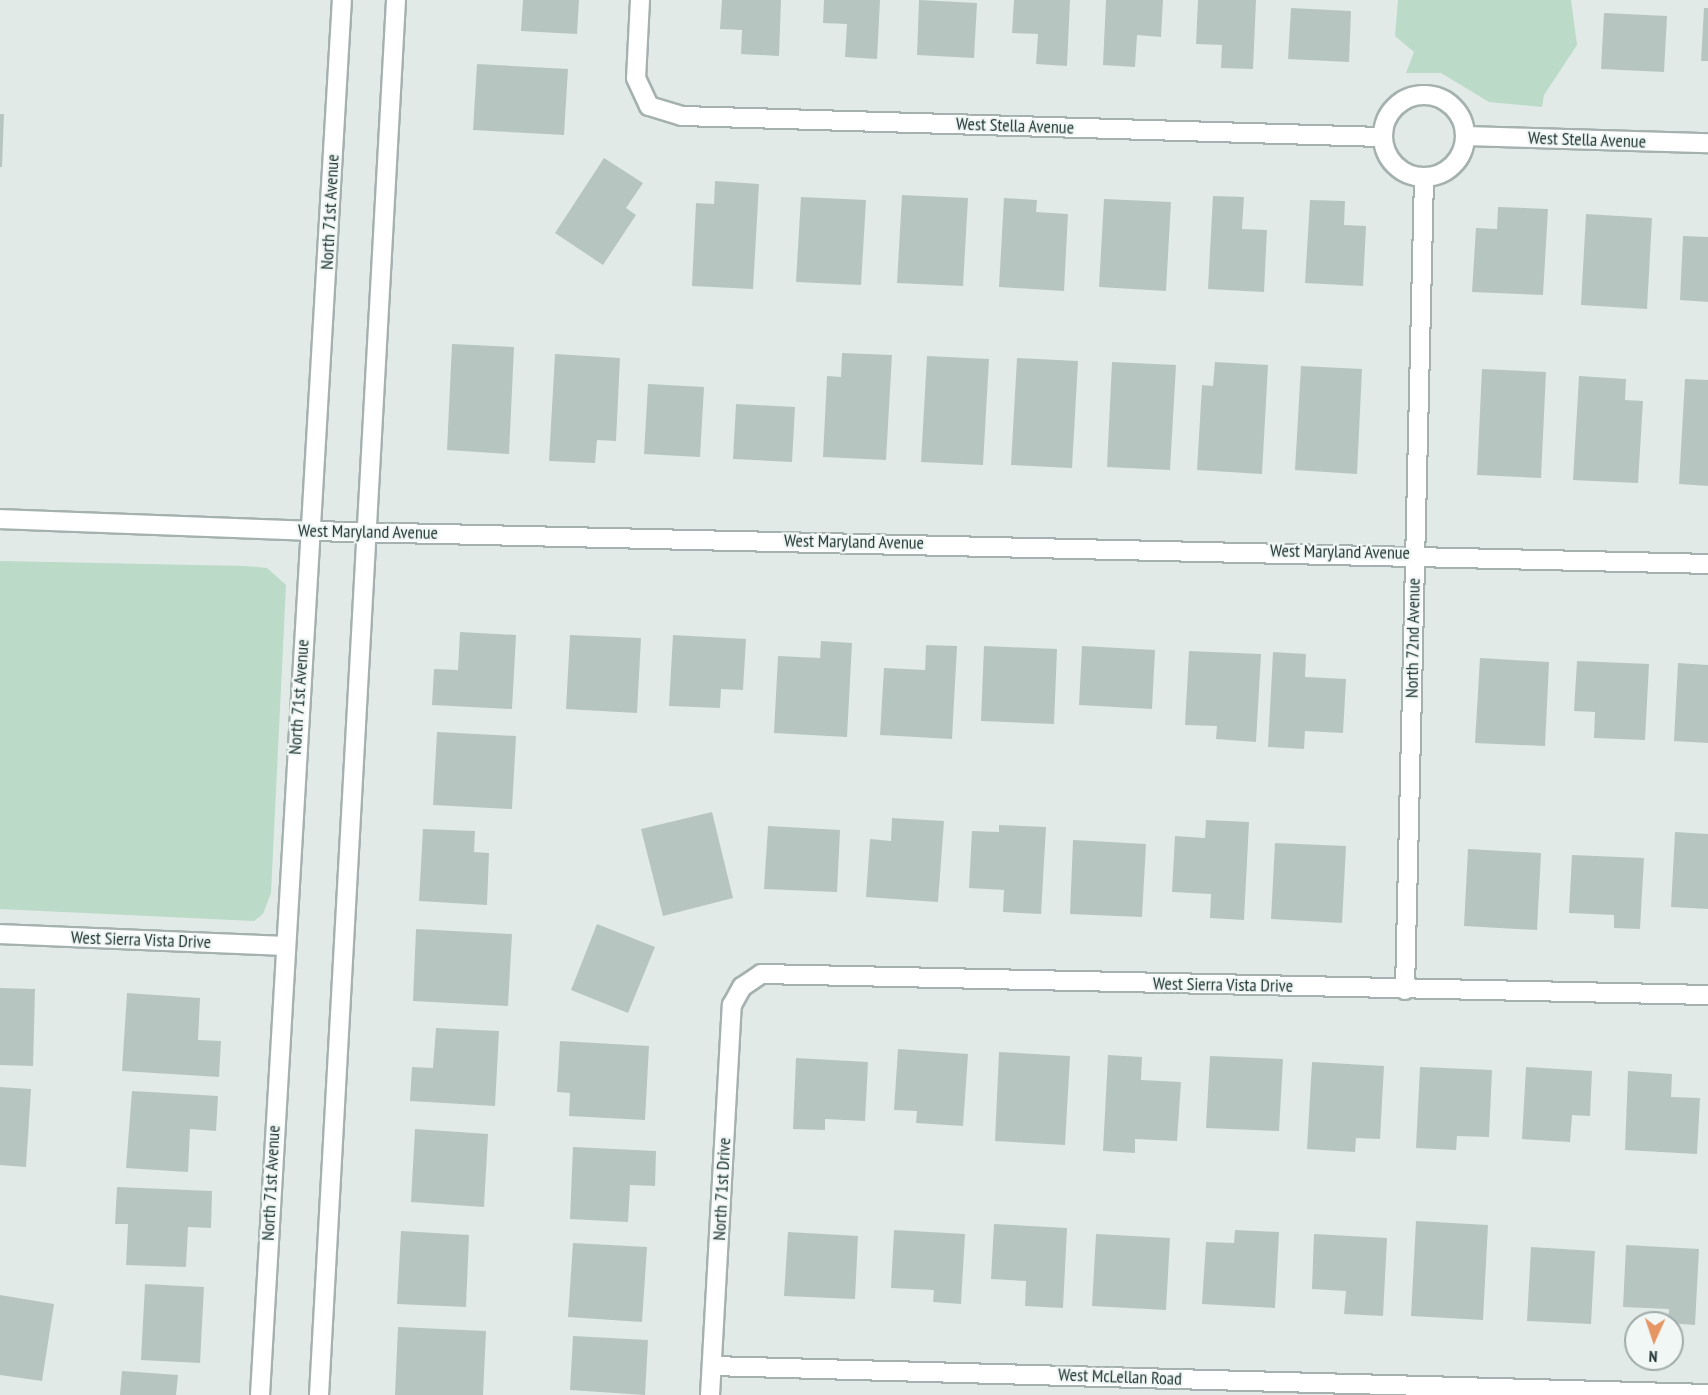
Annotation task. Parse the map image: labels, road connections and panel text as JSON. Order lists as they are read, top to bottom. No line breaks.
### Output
{"streets":{"street":["West Stella Avenue","North 71st Avenue","West Maryland Avenue","North 72nd Avenue","West Sierra Vista Drive","North 71st Drive","West McLellan Road"]},"crossings":[["West Stella Avenue","North 72nd Avenue"],["North 71st Avenue","West Maryland Avenue"],["North 71st Avenue","West Sierra Vista Drive"],["West Maryland Avenue","North 72nd Avenue"],["North 72nd Avenue","West Sierra Vista Drive"],["West Sierra Vista Drive","North 71st Drive"],["North 71st Drive","West McLellan Road"]],"north":"bottom"}
